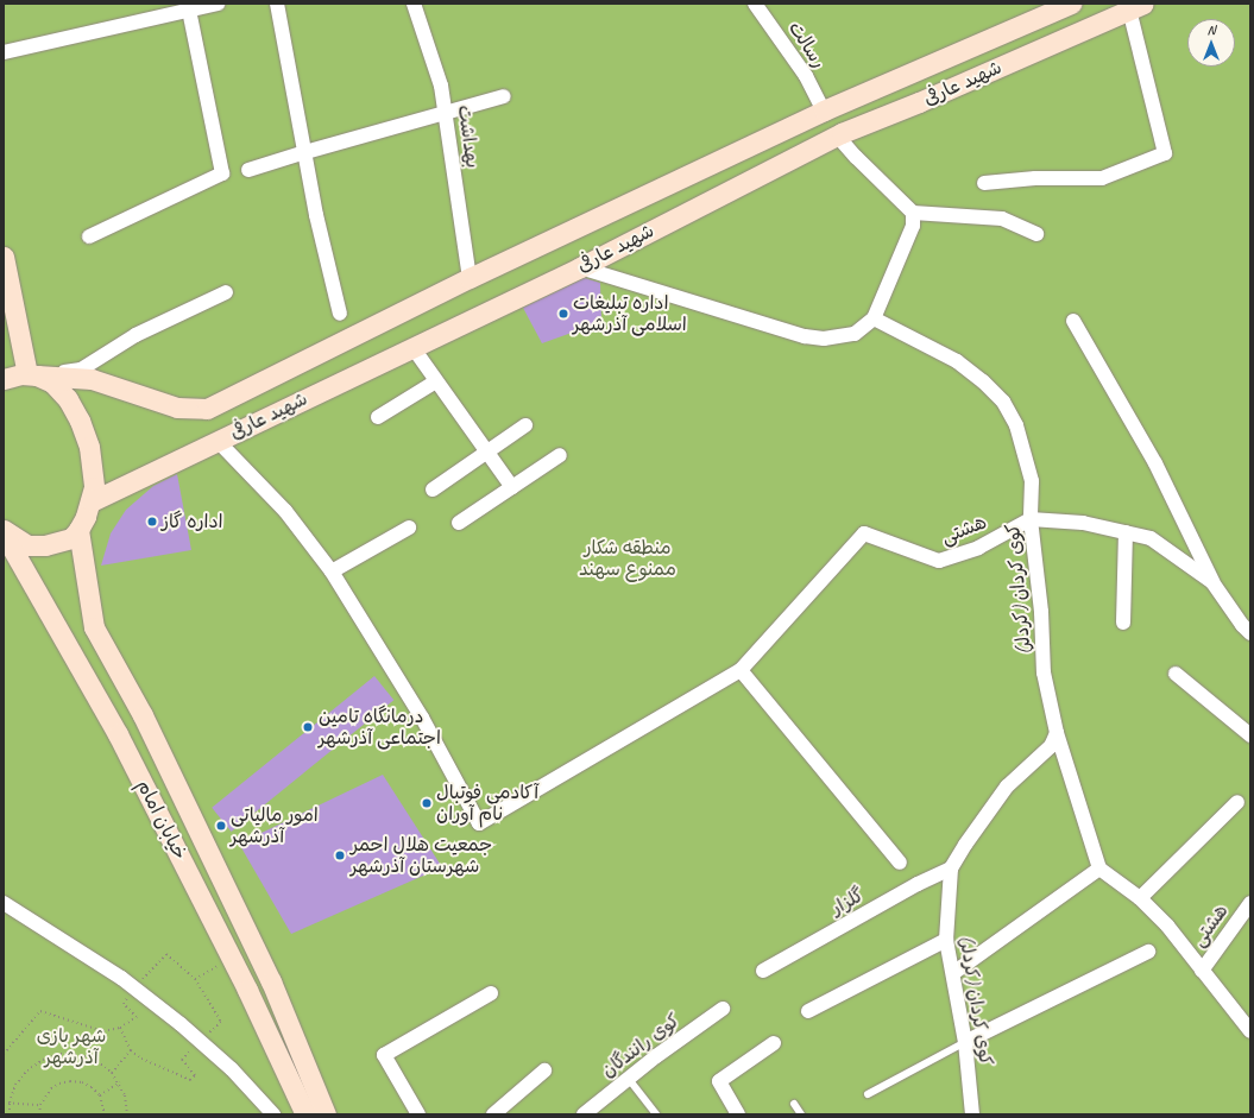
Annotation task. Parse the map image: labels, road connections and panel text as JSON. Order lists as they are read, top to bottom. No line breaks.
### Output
{"streets":{"street":["رسالت","شهید عارفی","بهداشت","هشتی","کوی کردان (کردلر)","خیابان امام","گلزار","کوی رانندگان"]},"crossings":[["رسالت","شهید عارفی"],["شهید عارفی","بهداشت"],["هشتی","کوی کردان (کردلر)"],["کوی کردان (کردلر)","گلزار"]],"parks":["منطقه شکار ممنوع سهند","شهر بازی آذرشهر"],"places":["اداره تبلیغات اسلامی آذرشهر","اداره گاز","درمانگاه تامین اجتماعی آذرشهر","آکادمی فوتبال نام آوران","امور مالیاتی آذرشهر","جمعیت هلال احمر شهرستان آذرشهر"],"north":"top"}
